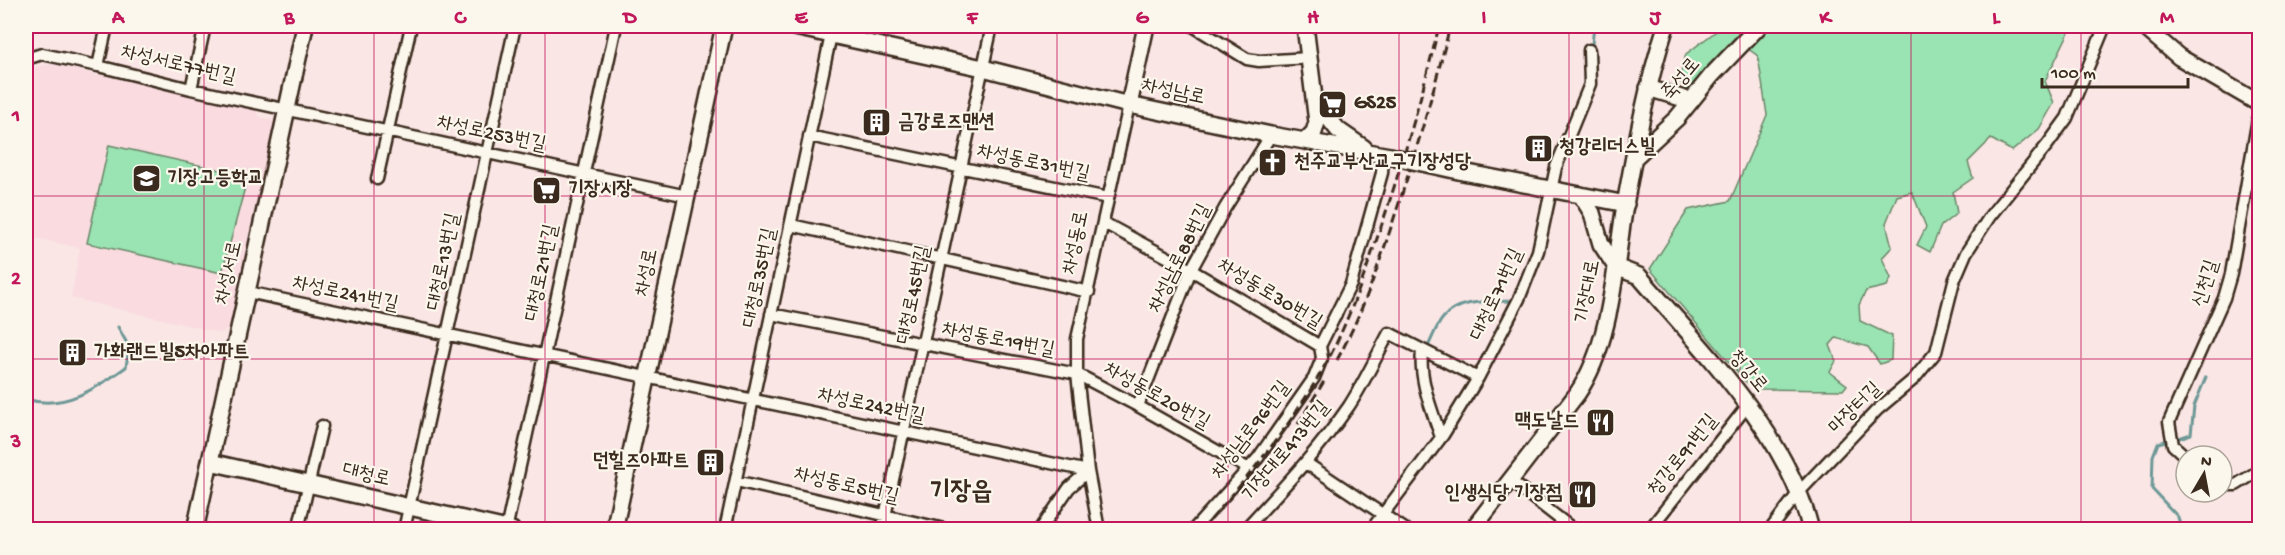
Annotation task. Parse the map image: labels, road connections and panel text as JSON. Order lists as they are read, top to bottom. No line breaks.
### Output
{"streets":{"street":["차성서로77번길","죽성로","차성남로","차성로253번길","차성동로31번길","차성동로","차성남로88번길","대청로13번길","차성서로","대청로21번길","차성로","대청로35번길","신천길","기장대로","차성로241번길","대청로45번길","차성동로30번길","대청로71번길","차성동로19번길","청강로","차성동로20번길","차성로242번길","마장터길","차성남로96번길","기장대로413번길","청강로91번길","대청로","차성동로5번길"]},"crossings":[["차성서로77번길","차성로253번길"],["차성서로77번길","차성서로"],["죽성로","기장대로"],["차성남로","차성동로"],["차성남로","차성남로88번길"],["차성남로","대청로35번길"],["차성남로","기장대로"],["차성남로","대청로45번길"],["차성남로","대청로71번길"],["차성남로","차성남로96번길"],["차성로253번길","대청로13번길"],["차성로253번길","차성서로"],["차성로253번길","대청로21번길"],["차성로253번길","차성로"],["차성동로31번길","차성동로"],["차성동로31번길","대청로35번길"],["차성동로31번길","대청로45번길"],["차성동로","차성동로30번길"],["차성동로","차성동로19번길"],["차성동로","차성동로20번길"],["차성동로","차성로242번길"],["차성남로88번길","차성동로30번길"],["차성남로88번길","차성동로20번길"],["대청로13번길","차성로241번길"],["대청로13번길","대청로"],["차성서로","차성로241번길"],["차성서로","대청로"],["대청로21번길","차성로241번길"],["대청로21번길","대청로"],["차성로","차성로241번길"],["차성로","차성로242번길"],["대청로35번길","차성동로19번길"],["대청로35번길","차성로242번길"],["대청로35번길","차성동로5번길"],["기장대로","청강로"],["차성로241번길","차성로242번길"],["대청로45번길","차성동로19번길"],["대청로45번길","차성로242번길"],["대청로45번길","차성동로5번길"],["차성동로30번길","차성남로96번길"],["차성동로19번길","차성동로20번길"],["청강로","마장터길"],["청강로","청강로91번길"],["차성동로20번길","차성남로96번길"]],"districts":["기장읍"],"places":{"supermarket":["GS25","기장시장"],"building":["금강로즈맨션","청강리더스빌","가화랜드빌5차아파트","던힐즈아파트"],"church":["천주교부산교구기장성당"],"school or university":["기장고등학교"],"restaurant":["맥도날드","인생식당 기장점"]},"scale_bar":"100 m","north":"top","grid":{"columns":["A","B","C","D","E","F","G","H","I","J","K","L","M"],"rows":["1","2","3"]}}
